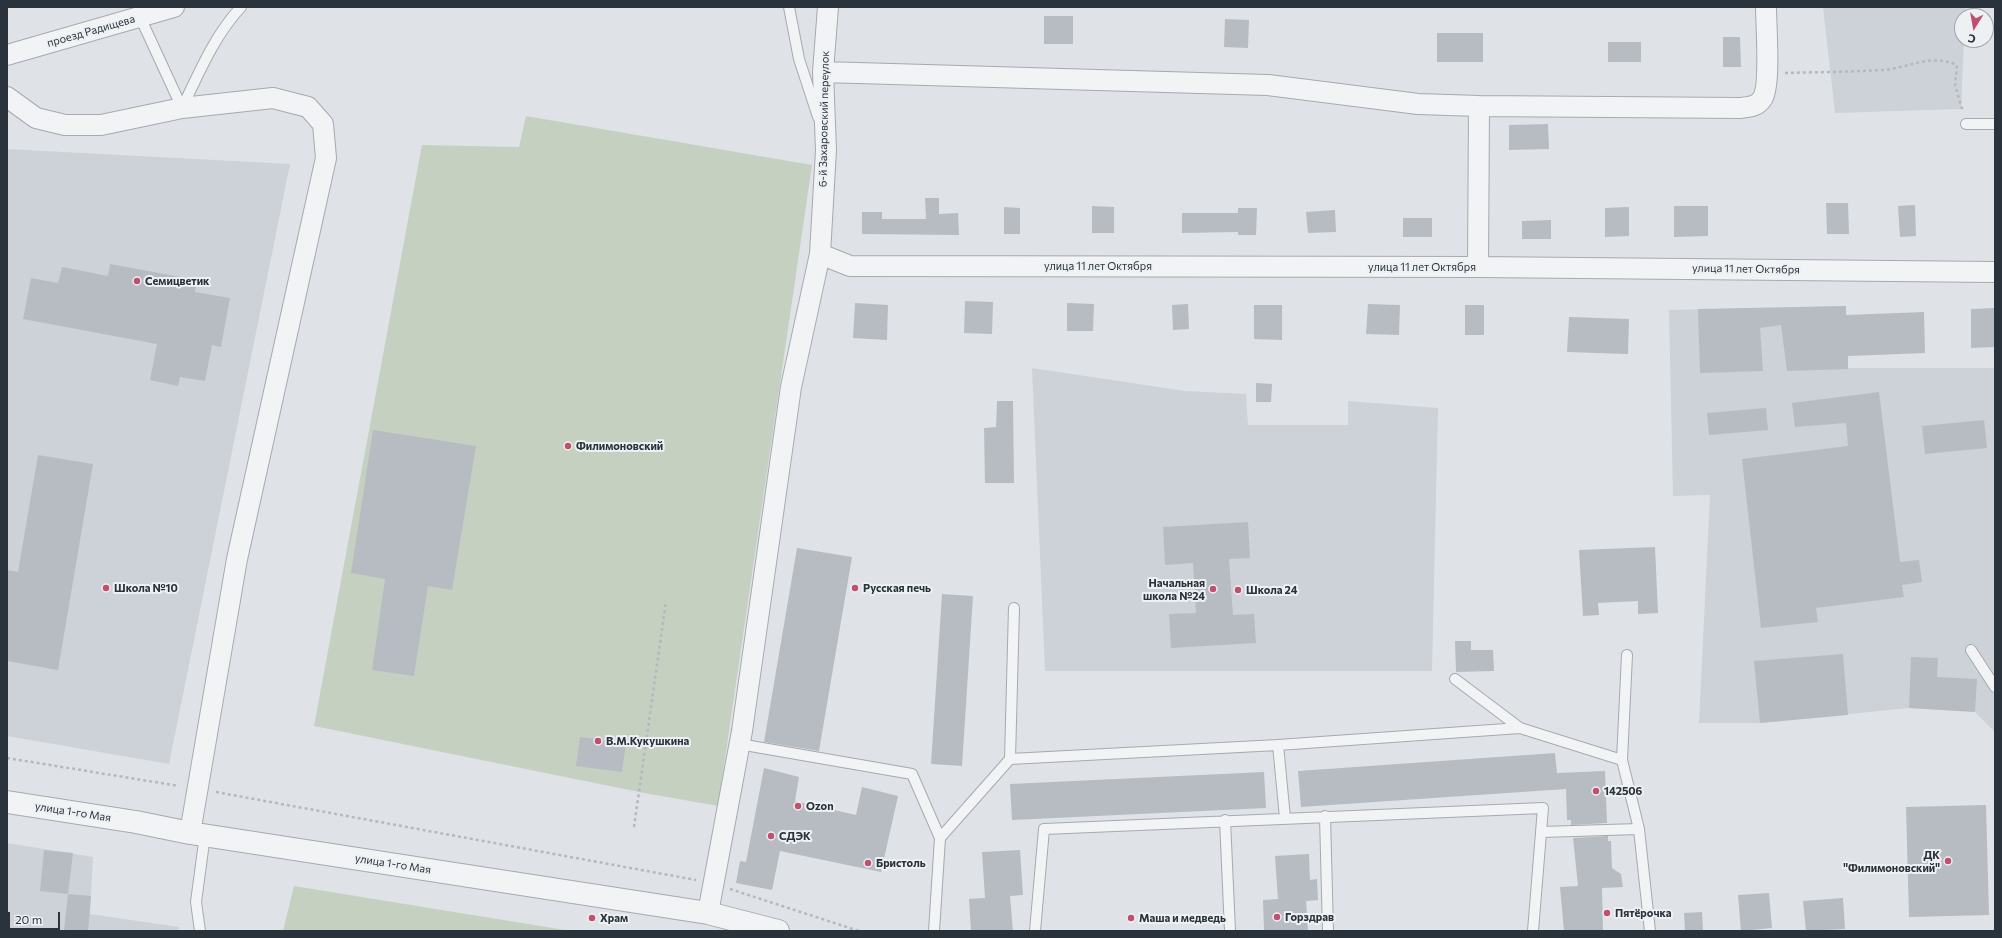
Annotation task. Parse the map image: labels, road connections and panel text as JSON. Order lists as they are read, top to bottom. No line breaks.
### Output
{"streets":{"street":["проезд Радищева","6-й Захаровский переулок","улица 11 лет Октября","улица 1-го Мая"]},"crossings":[["6-й Захаровский переулок","улица 11 лет Октября"],["6-й Захаровский переулок","улица 1-го Мая"]],"places":["Семицветик","Филимоновский","Школа №10","Русская печь","Начальная школа №24","Школа 24","В.М.Кукушкина","142506","Ozon","СДЭК","ДК \"Филимоновский\"","Бристоль","Пятёрочка","Горздрав","Храм","Маша и медведь"],"scale_bar":"20 m","north":"bottom"}
